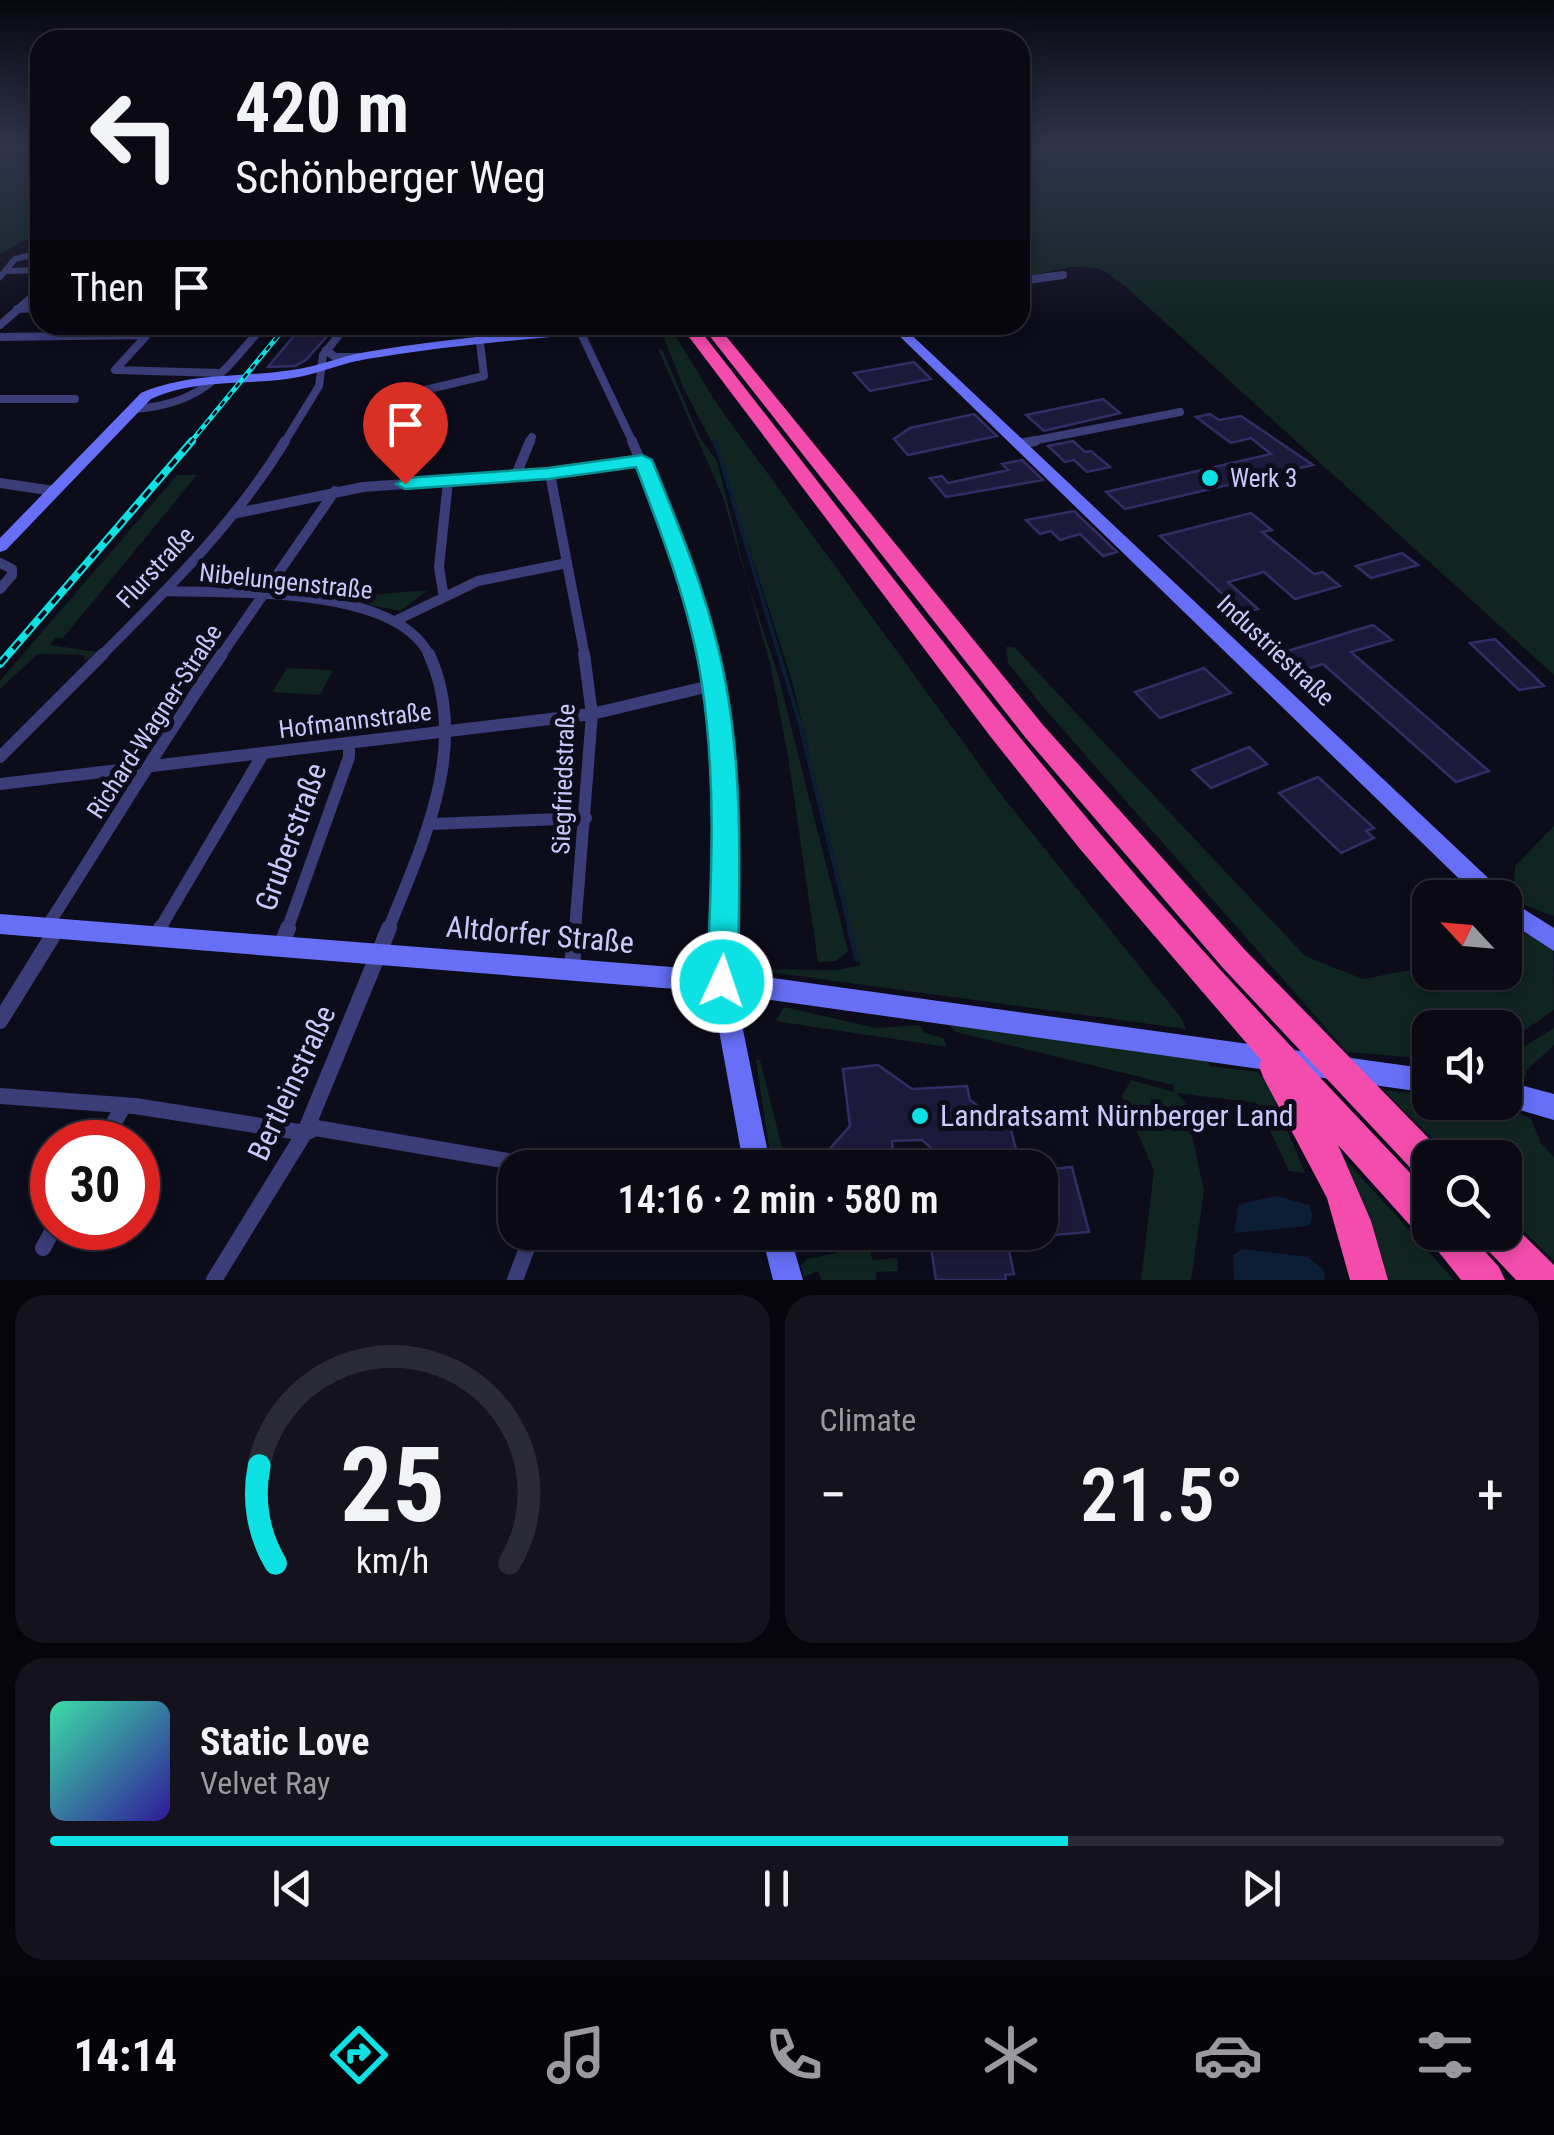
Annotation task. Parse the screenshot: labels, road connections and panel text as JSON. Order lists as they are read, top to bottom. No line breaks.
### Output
{"streets":{"street":["Flurstraße","Nibelungenstraße","Industriestraße","Hofmannstraße","Richard-Wagner-Straße","Siegfriedstraße","Gruberstraße","Altdorfer Straße","Bertleinstraße"]},"crossings":[["Flurstraße","Nibelungenstraße"],["Nibelungenstraße","Hofmannstraße"],["Nibelungenstraße","Richard-Wagner-Straße"],["Nibelungenstraße","Altdorfer Straße"],["Nibelungenstraße","Bertleinstraße"],["Hofmannstraße","Richard-Wagner-Straße"],["Hofmannstraße","Siegfriedstraße"],["Hofmannstraße","Gruberstraße"],["Richard-Wagner-Straße","Altdorfer Straße"],["Siegfriedstraße","Altdorfer Straße"],["Gruberstraße","Altdorfer Straße"],["Altdorfer Straße","Bertleinstraße"]],"places":["Werk 3","Landratsamt Nürnberger Land"],"north":"top left","page":{"turn":["420 m","Schönberger Weg"],"then":"Then","limit":"30","trip":"14:16 · 2 min · 580 m","tile":"Climate","heat":["−","21.5°","+"],"song":["Static Love","Velvet Ray"],"tabs":"14:14","gauge":["25","km/h"]}}
